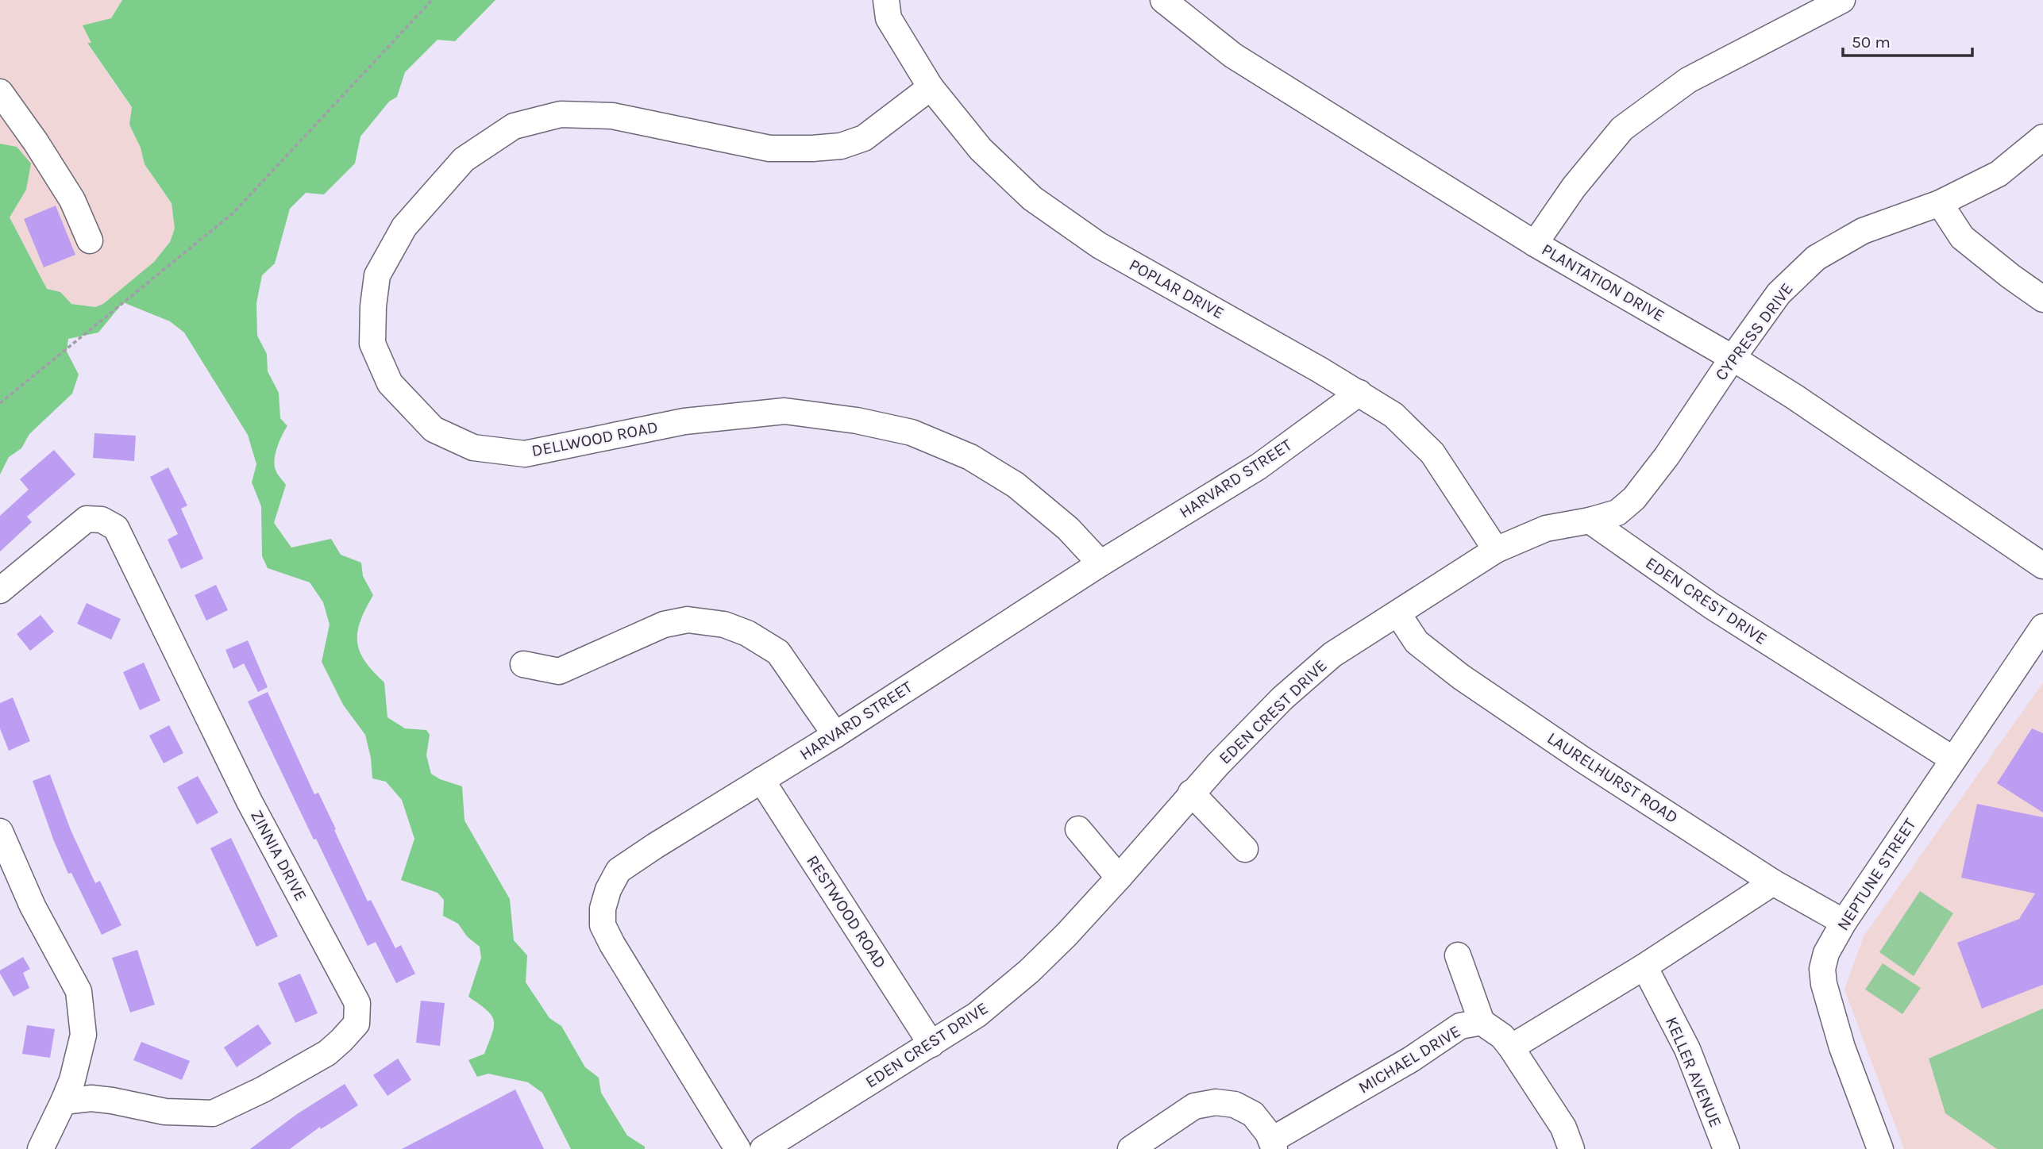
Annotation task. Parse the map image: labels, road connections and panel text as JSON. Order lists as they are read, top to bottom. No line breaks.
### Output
{"streets":{"street":["PLANTATION DRIVE","POPLAR DRIVE","CYPRESS DRIVE","DELLWOOD ROAD","HARVARD STREET","EDEN CREST DRIVE","LAURELHURST ROAD","ZINNIA DRIVE","NEPTUNE STREET","RESTWOOD ROAD","MICHAEL DRIVE","KELLER AVENUE"]},"crossings":[["PLANTATION DRIVE","CYPRESS DRIVE"],["POPLAR DRIVE","DELLWOOD ROAD"],["POPLAR DRIVE","HARVARD STREET"],["POPLAR DRIVE","EDEN CREST DRIVE"],["CYPRESS DRIVE","EDEN CREST DRIVE"],["DELLWOOD ROAD","HARVARD STREET"],["HARVARD STREET","RESTWOOD ROAD"],["EDEN CREST DRIVE","LAURELHURST ROAD"],["EDEN CREST DRIVE","NEPTUNE STREET"],["EDEN CREST DRIVE","RESTWOOD ROAD"],["LAURELHURST ROAD","NEPTUNE STREET"]],"scale_bar":"50 m"}
